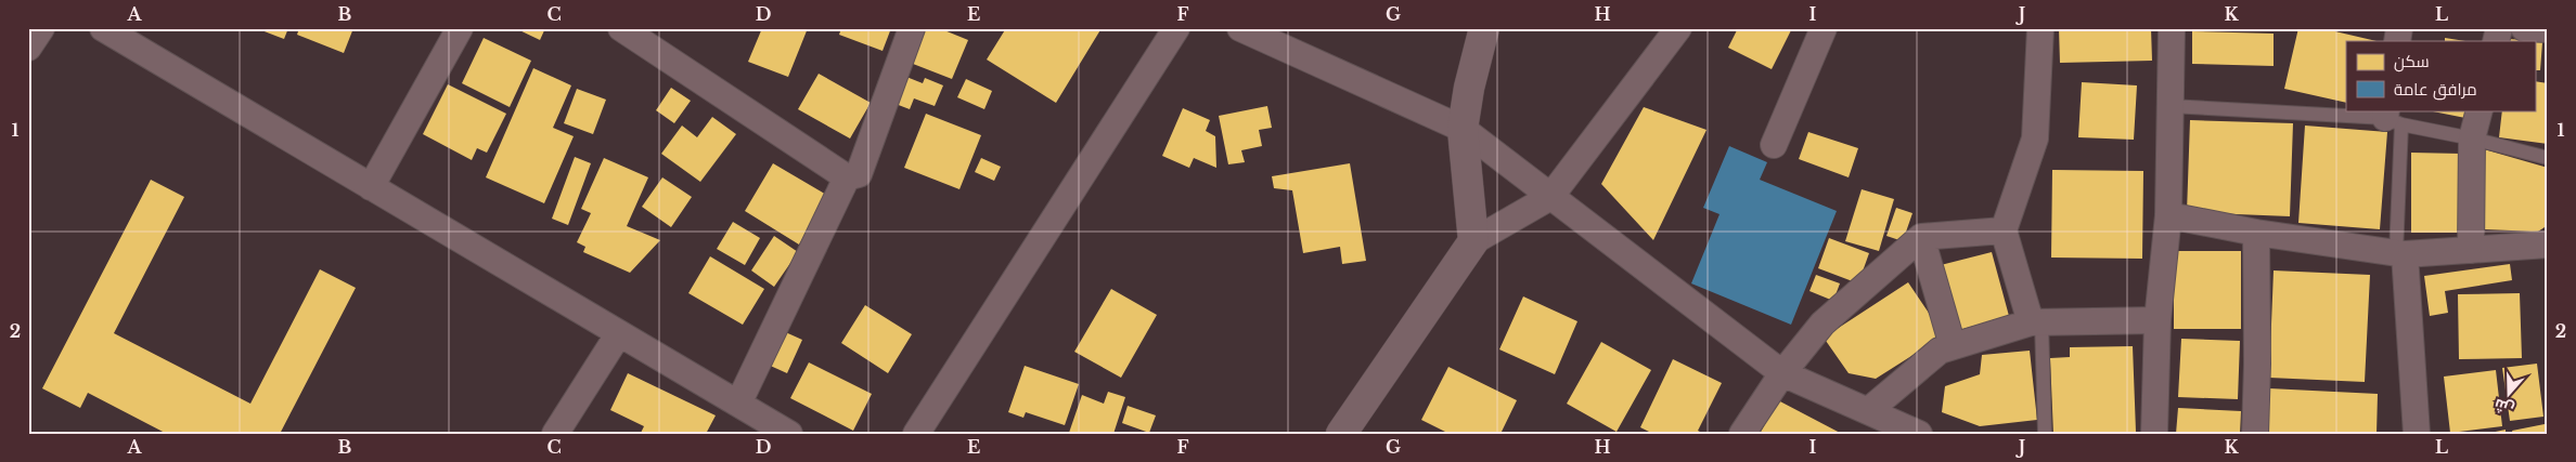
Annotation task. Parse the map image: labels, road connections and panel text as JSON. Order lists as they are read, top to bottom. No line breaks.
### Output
{"legend":["سكن","مرافق عامة"],"north":"bottom","grid":{"columns":["A","B","C","D","E","F","G","H","I","J","K","L"],"rows":["1","2"]}}
